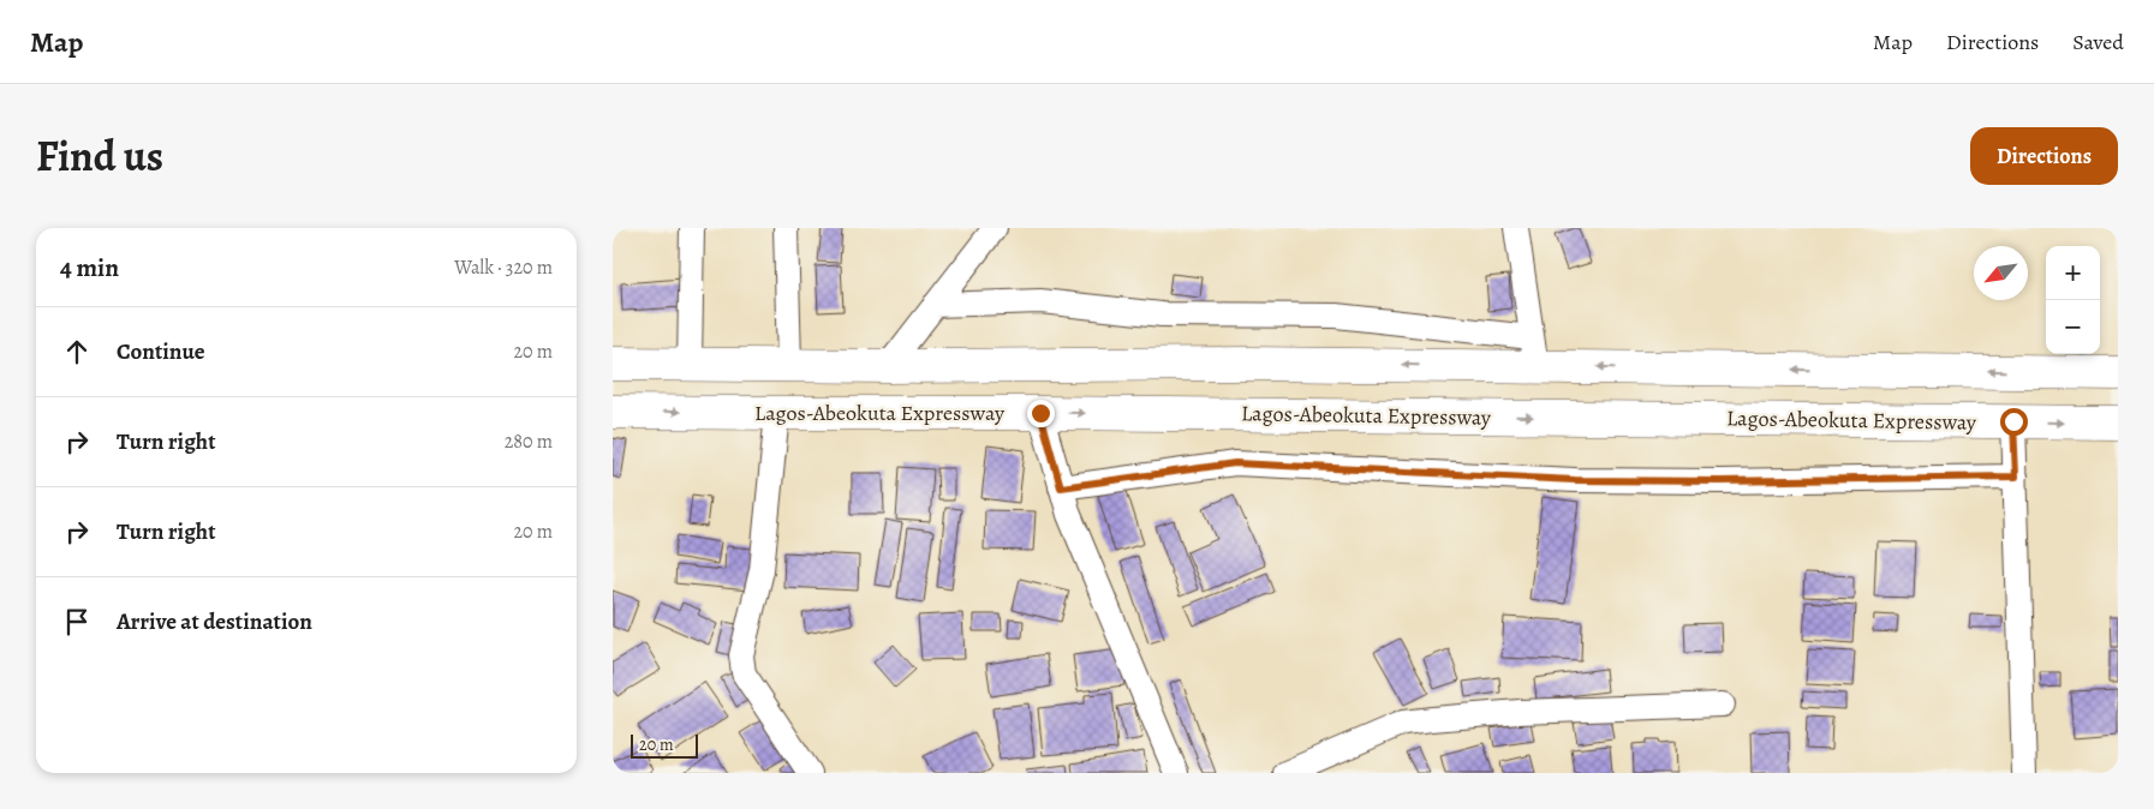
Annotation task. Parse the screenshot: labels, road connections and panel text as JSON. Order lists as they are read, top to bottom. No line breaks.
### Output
{"streets":{"highway":["Lagos-Abeokuta Expressway"]},"scale_bar":"20 m","north":"bottom left","page":{"header":"Map","nav":["Map","Directions","Saved"],"title":"Find us","buttons":"Directions","heading":["4 min","Walk · 320 m"],"map_buttons":["+","−"],"list":[["Continue","20 m"],["Turn right","280 m"],["Turn right","20 m"],"Arrive at destination"],"scale":"20 m"}}
